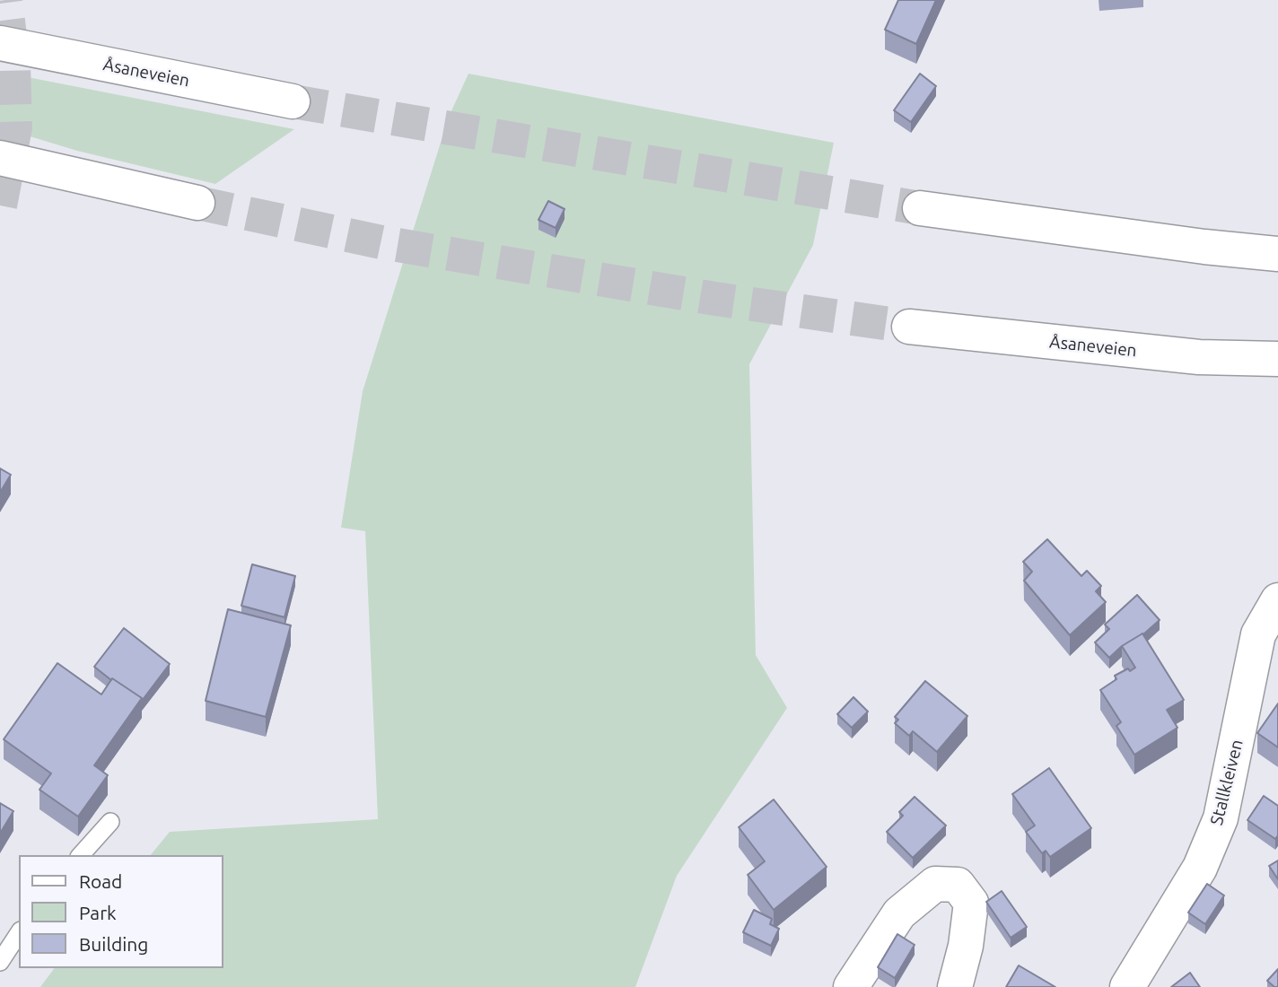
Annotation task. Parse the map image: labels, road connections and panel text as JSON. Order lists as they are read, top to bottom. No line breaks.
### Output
{"streets":{"main road":["Åsaneveien","Stallkleiven"]},"legend":["Road","Park","Building"]}
